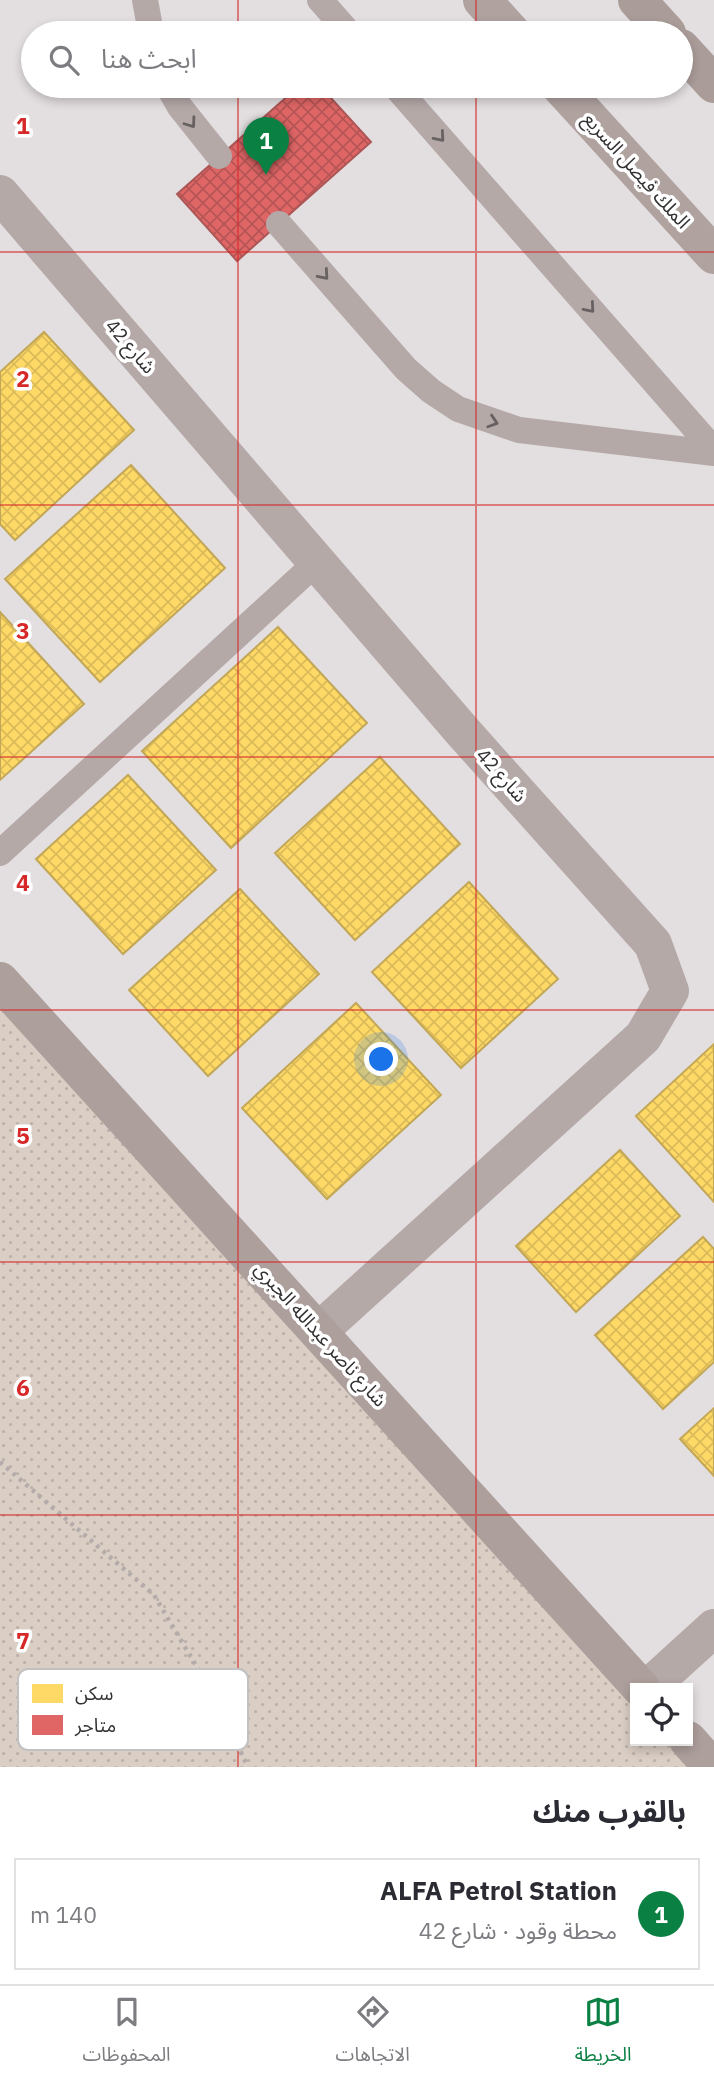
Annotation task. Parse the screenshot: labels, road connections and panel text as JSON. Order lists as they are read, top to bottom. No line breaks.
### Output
{"streets":{"main road":["الملك فيصل السريع"],"street":["شارع 42","شارع ناصر عبدالله الجبري"]},"crossings":[["شارع 42","شارع ناصر عبدالله الجبري"]],"legend":["سكن","متاجر"],"page":{"search":"ابحث هنا","pins":"1","heading":"بالقرب منك","list":[{"mark":"1","name":"ALFA Petrol Station","note":"محطة وقود · شارع 42","value":"140 m"}],"nav":["الخريطة","الاتجاهات","المحفوظات"]},"grid":{"rows":["1","2","3","4","5","6","7"]}}
